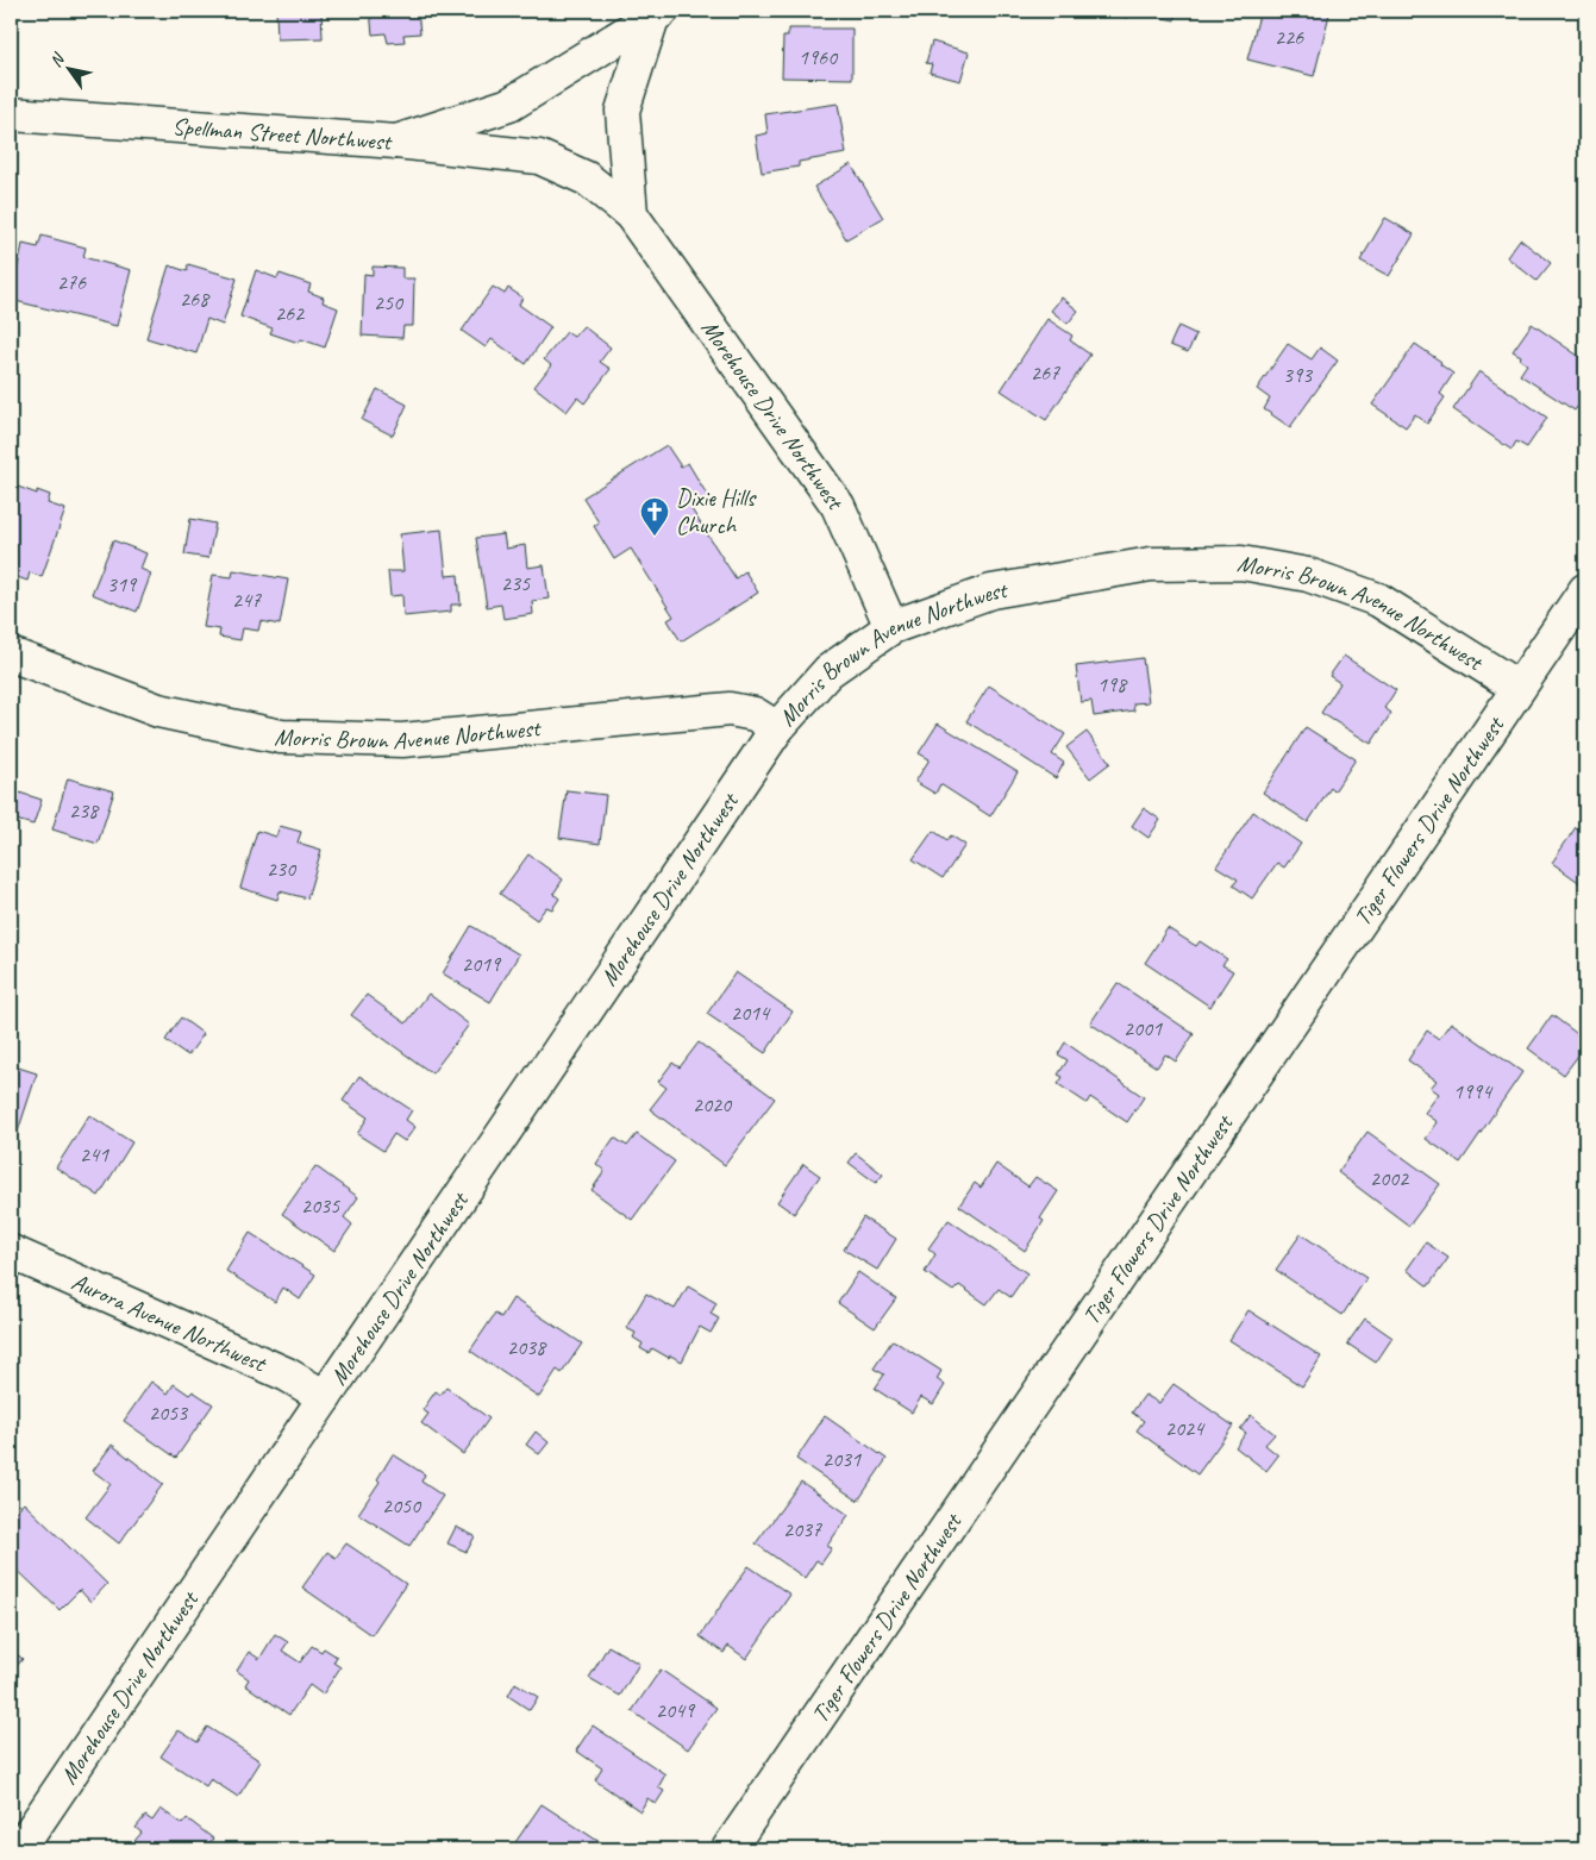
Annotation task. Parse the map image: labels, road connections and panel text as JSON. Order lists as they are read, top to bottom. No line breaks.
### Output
{"streets":{"street":["Spellman Street Northwest","Morehouse Drive Northwest","Morris Brown Avenue Northwest","Tiger Flowers Drive Northwest","Aurora Avenue Northwest"]},"crossings":[["Spellman Street Northwest","Morehouse Drive Northwest"],["Morehouse Drive Northwest","Morris Brown Avenue Northwest"],["Morehouse Drive Northwest","Aurora Avenue Northwest"],["Morris Brown Avenue Northwest","Tiger Flowers Drive Northwest"]],"places":{"church":["Dixie Hills Church"]},"house_numbers":["226","1960","276","268","250","262","267","393","235","319","247","198","238","230","2019","2014","2001","1994","2020","241","2002","2035","2038","2053","2024","2031","2050","2037","2049"],"north":"top left"}
